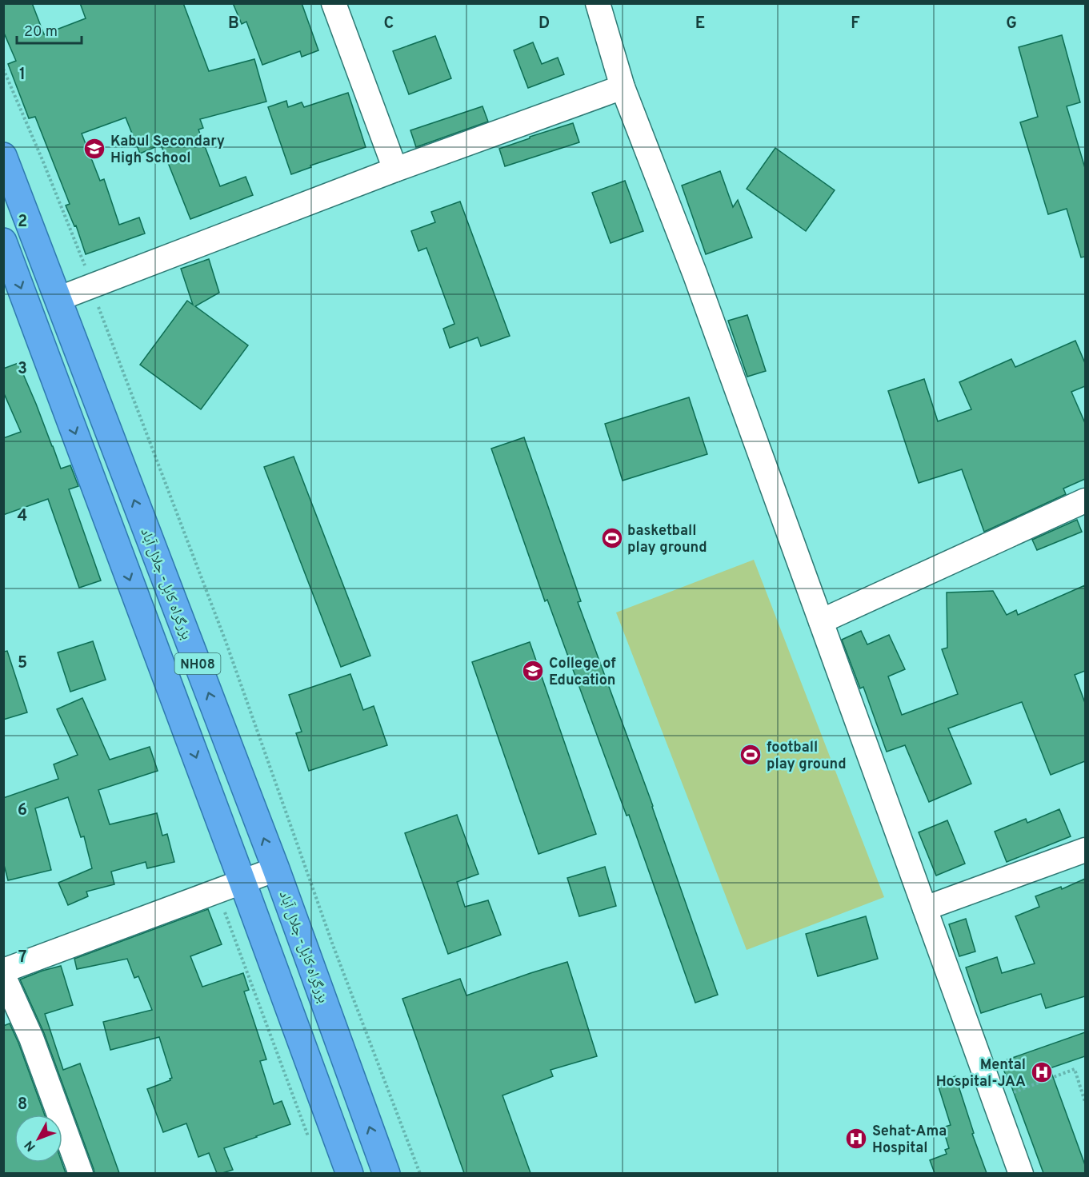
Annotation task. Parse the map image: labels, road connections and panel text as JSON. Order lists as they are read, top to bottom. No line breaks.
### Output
{"streets":{"highway":["بزرگراه کابل- جلال آباد","NH08"]},"places":{"school or university":["Kabul Secondary High School","College of Education"],"sports":["basketball play ground","football play ground"],"hospital":["Mental Hospital-JAA","Sehat-Ama Hospital"]},"scale_bar":"20 m","north":"bottom left","grid":{"columns":["B","C","D","E","F","G"],"rows":["1","2","3","4","5","6","7","8"]}}
